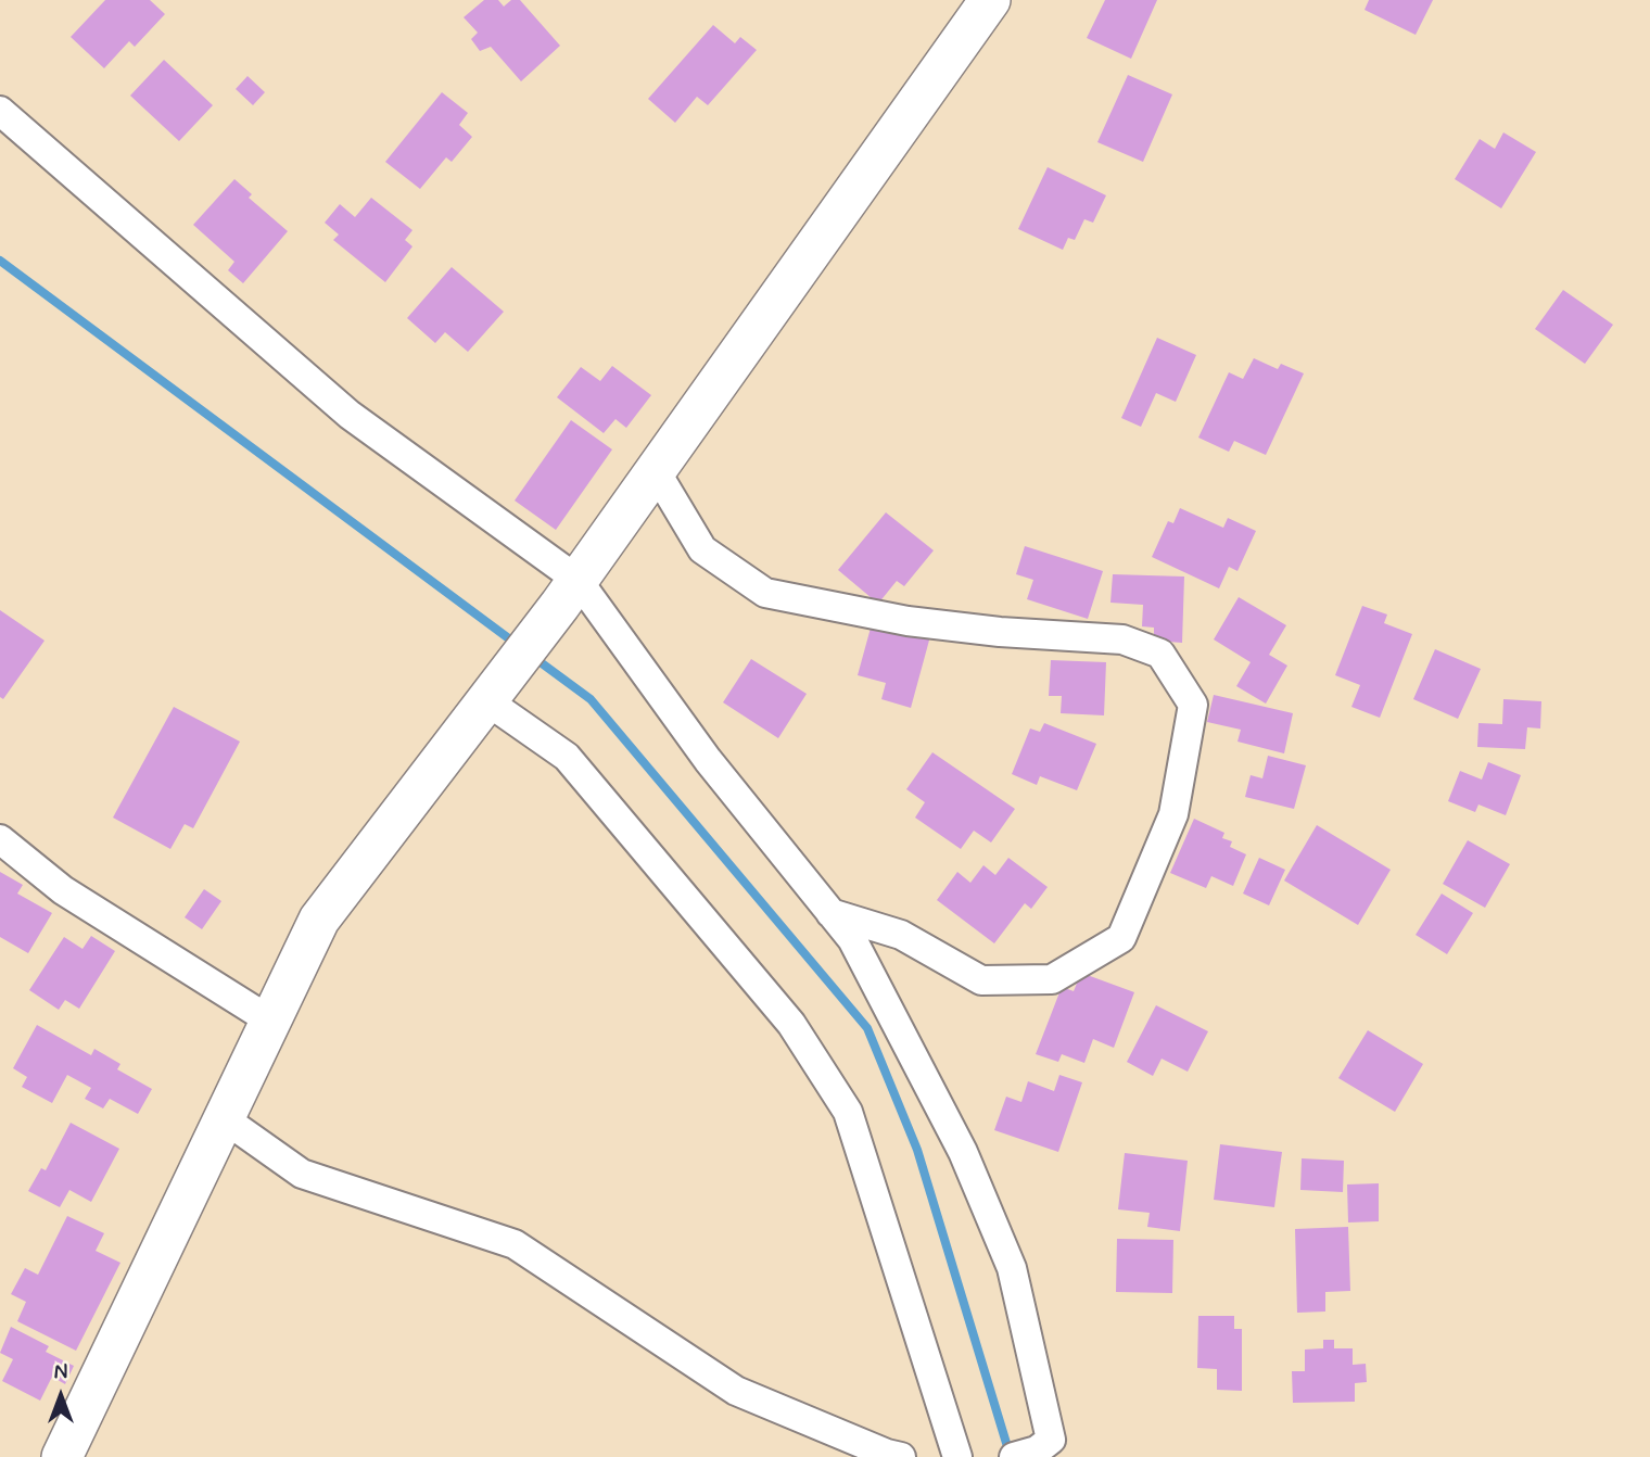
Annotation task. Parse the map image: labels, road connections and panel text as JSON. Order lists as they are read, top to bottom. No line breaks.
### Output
{"north":"top"}
